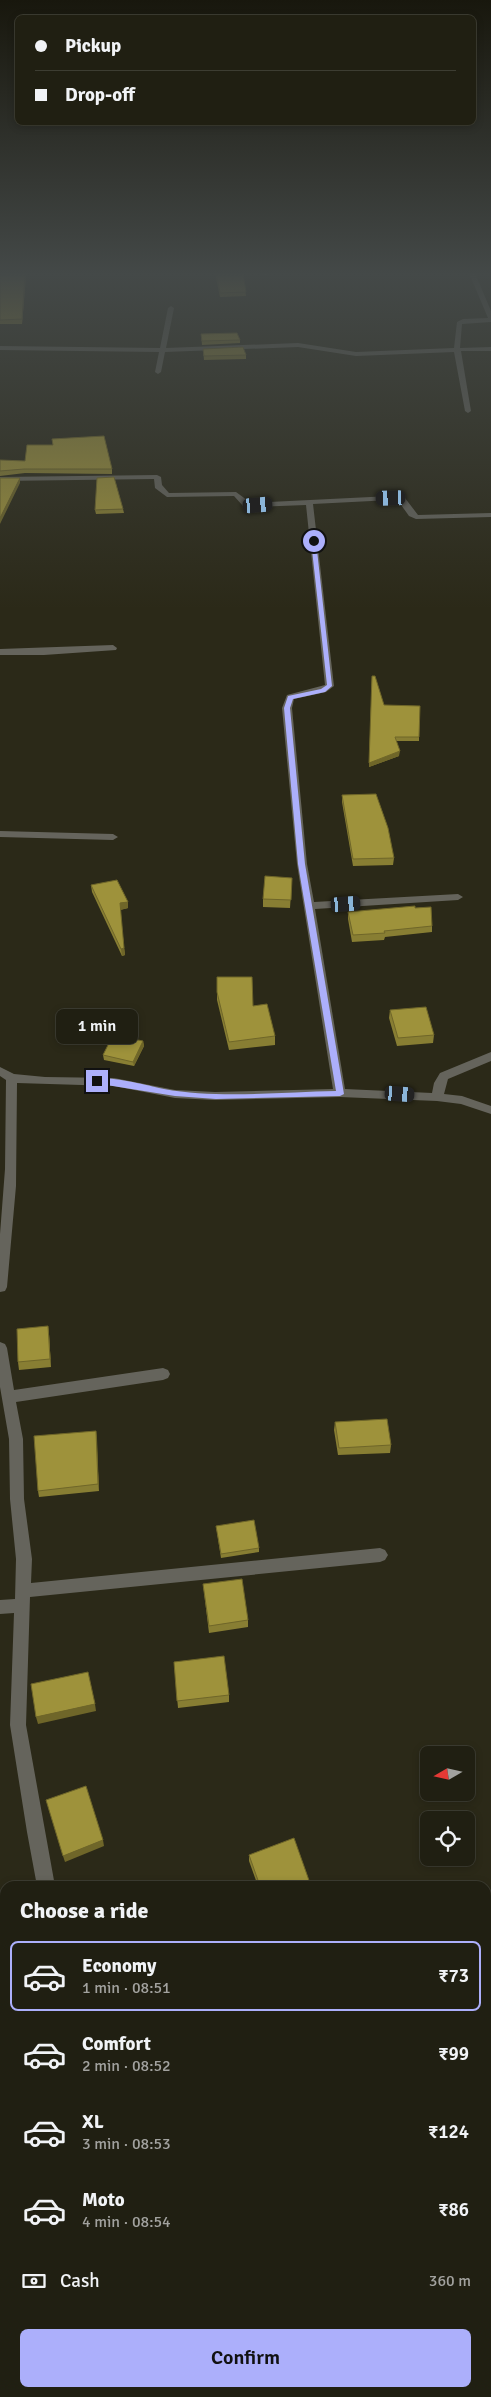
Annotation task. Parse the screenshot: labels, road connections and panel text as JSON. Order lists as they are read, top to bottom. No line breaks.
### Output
{"north":"left","page":{"banner":["Pickup","Drop-off"],"bubble":"1 min","heading":"Choose a ride","list":[{"name":"Economy","note":"1 min · 08:51","value":"₹73"},{"name":"Comfort","note":"2 min · 08:52","value":"₹99"},{"name":"XL","note":"3 min · 08:53","value":"₹124"},{"name":"Moto","note":"4 min · 08:54","value":"₹86"}],"pay":["Cash","360 m"],"buttons":"Confirm"}}
